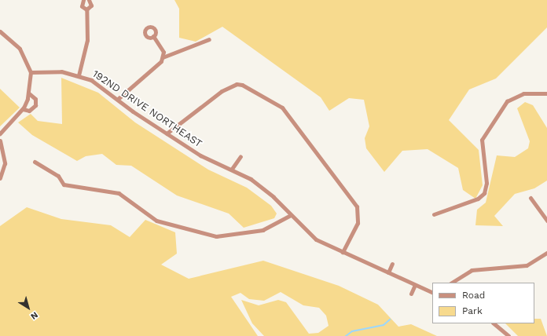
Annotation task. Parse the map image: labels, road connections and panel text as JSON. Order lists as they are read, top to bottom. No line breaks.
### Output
{"streets":{"street":["192ND DRIVE NORTHEAST"]},"legend":["Road","Park"],"north":"bottom right"}
